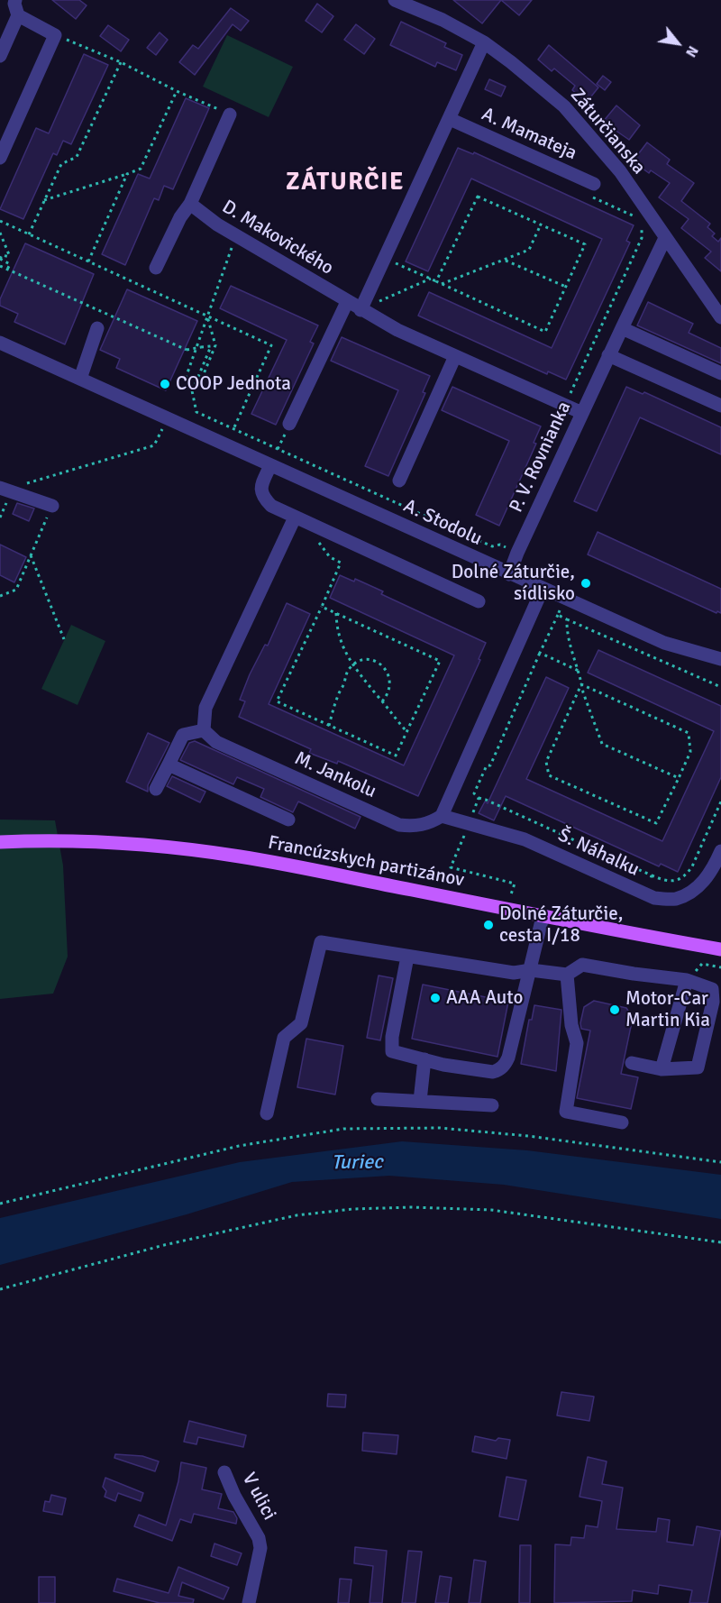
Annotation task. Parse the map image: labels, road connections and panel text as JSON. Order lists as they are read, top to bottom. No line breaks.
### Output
{"streets":{"main road":["Francúzskych partizánov"],"street":["Záturčianska","A. Mamateja","D. Makovického","P. V. Rovnianka","A. Stodolu","M. Jankolu","Š. Náhalku","V ulici"]},"crossings":[["Záturčianska","A. Mamateja"],["Záturčianska","P. V. Rovnianka"],["A. Mamateja","D. Makovického"],["D. Makovického","P. V. Rovnianka"],["P. V. Rovnianka","A. Stodolu"],["M. Jankolu","Š. Náhalku"]],"districts":["ZÁTURČIE"],"water":["Turiec"],"places":["COOP Jednota","Dolné Záturčie, sídlisko","Dolné Záturčie, cesta I/18","AAA Auto","Motor-Car Martin Kia"],"north":"bottom right"}
